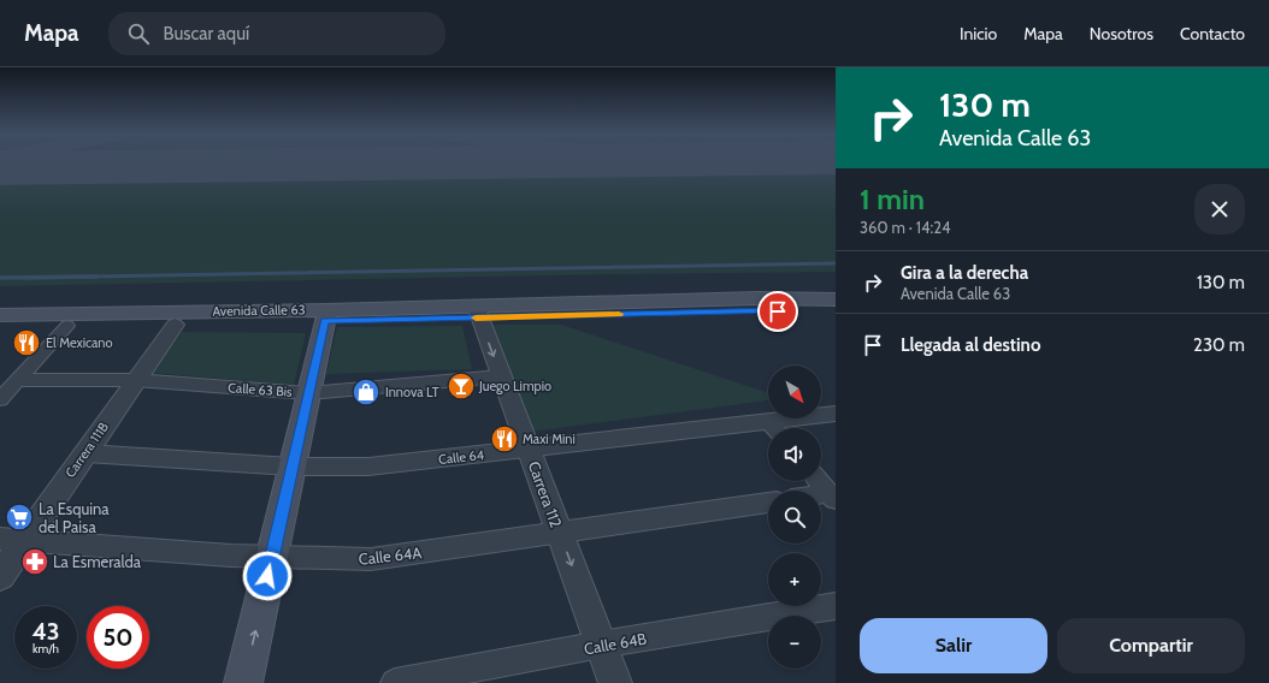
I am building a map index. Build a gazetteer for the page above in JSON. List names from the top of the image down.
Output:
{
  "streets": {
    "main road": ["Avenida Calle 63"],
    "street": [
      "Calle 63 Bis",
      "Carrera 111B",
      "Calle 64",
      "Carrera 112",
      "Calle 64A",
      "Calle 64B"
    ]
  },
  "crossings": [
    ["Avenida Calle 63", "Carrera 111B"],
    ["Avenida Calle 63", "Carrera 112"],
    ["Calle 63 Bis", "Carrera 111B"],
    ["Calle 63 Bis", "Carrera 112"],
    ["Carrera 111B", "Calle 64"],
    ["Carrera 111B", "Calle 64A"],
    ["Calle 64", "Carrera 112"],
    ["Carrera 112", "Calle 64A"],
    ["Carrera 112", "Calle 64B"]
  ],
  "one_way": ["Carrera 112"],
  "places": {
    "restaurant": ["El Mexicano", "Maxi Mini"],
    "bar": ["Juego Limpio"],
    "shop": ["Innova LT"],
    "supermarket": ["La Esquina del Paisa"],
    "pharmacy": ["La Esmeralda"]
  },
  "north": "bottom right",
  "page": {
    "header": "Mapa",
    "search": "Buscar aquí",
    "nav": [
      "Inicio",
      "Mapa",
      "Nosotros",
      "Contacto"
    ],
    "turn": ["130 m", "Avenida Calle 63"],
    "heading": ["1 min", "360 m · 14:24"],
    "list": [
      {
        "name": "Gira a la derecha",
        "note": "Avenida Calle 63",
        "value": "130 m"
      },
      {
        "name": "Llegada al destino",
        "value": "230 m"
      }
    ],
    "map_buttons": ["+", "−"],
    "speed": "43 km/h",
    "limit": "50",
    "buttons": ["Salir", "Compartir"]
  }
}
